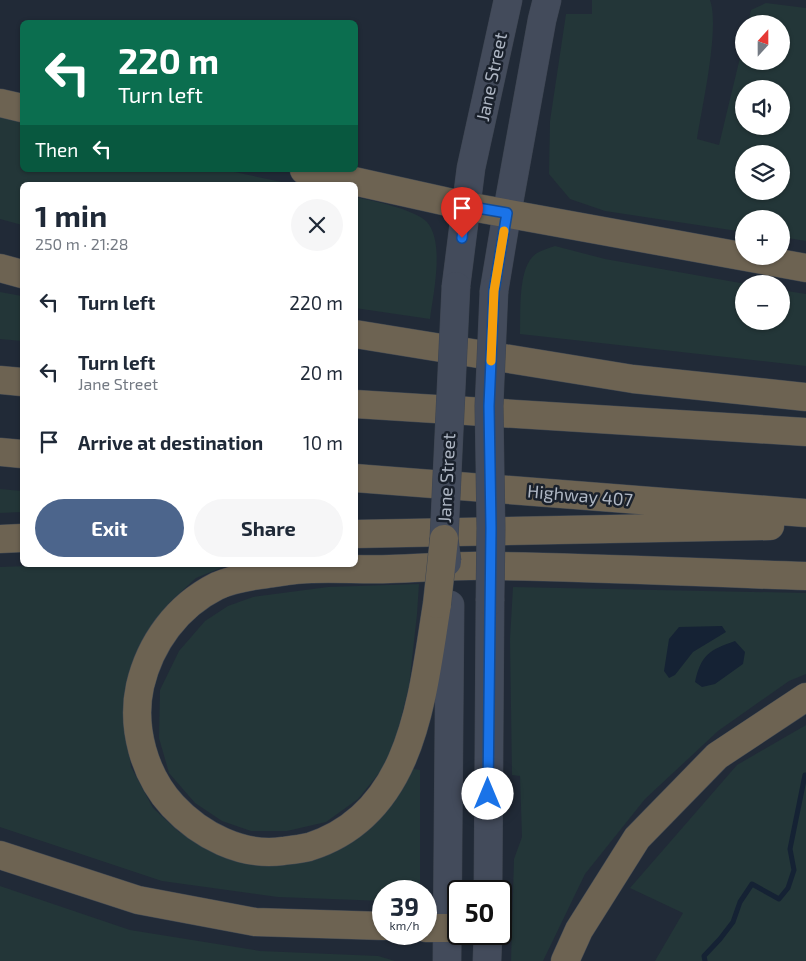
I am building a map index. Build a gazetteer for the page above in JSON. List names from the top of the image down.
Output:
{
  "streets": {
    "highway": ["Highway 407"],
    "main road": ["Jane Street"]
  },
  "north": "top",
  "page": {
    "map_buttons": ["+", "−"],
    "turn": ["220 m", "Turn left"],
    "then": "Then",
    "heading": ["1 min", "250 m · 21:28"],
    "list": [
      {
        "name": "Turn left",
        "value": "220 m"
      },
      {
        "name": "Turn left",
        "note": "Jane Street",
        "value": "20 m"
      },
      {
        "name": "Arrive at destination",
        "value": "10 m"
      }
    ],
    "buttons": ["Exit", "Share"],
    "speed": "39 km/h",
    "limit": "50"
  }
}
